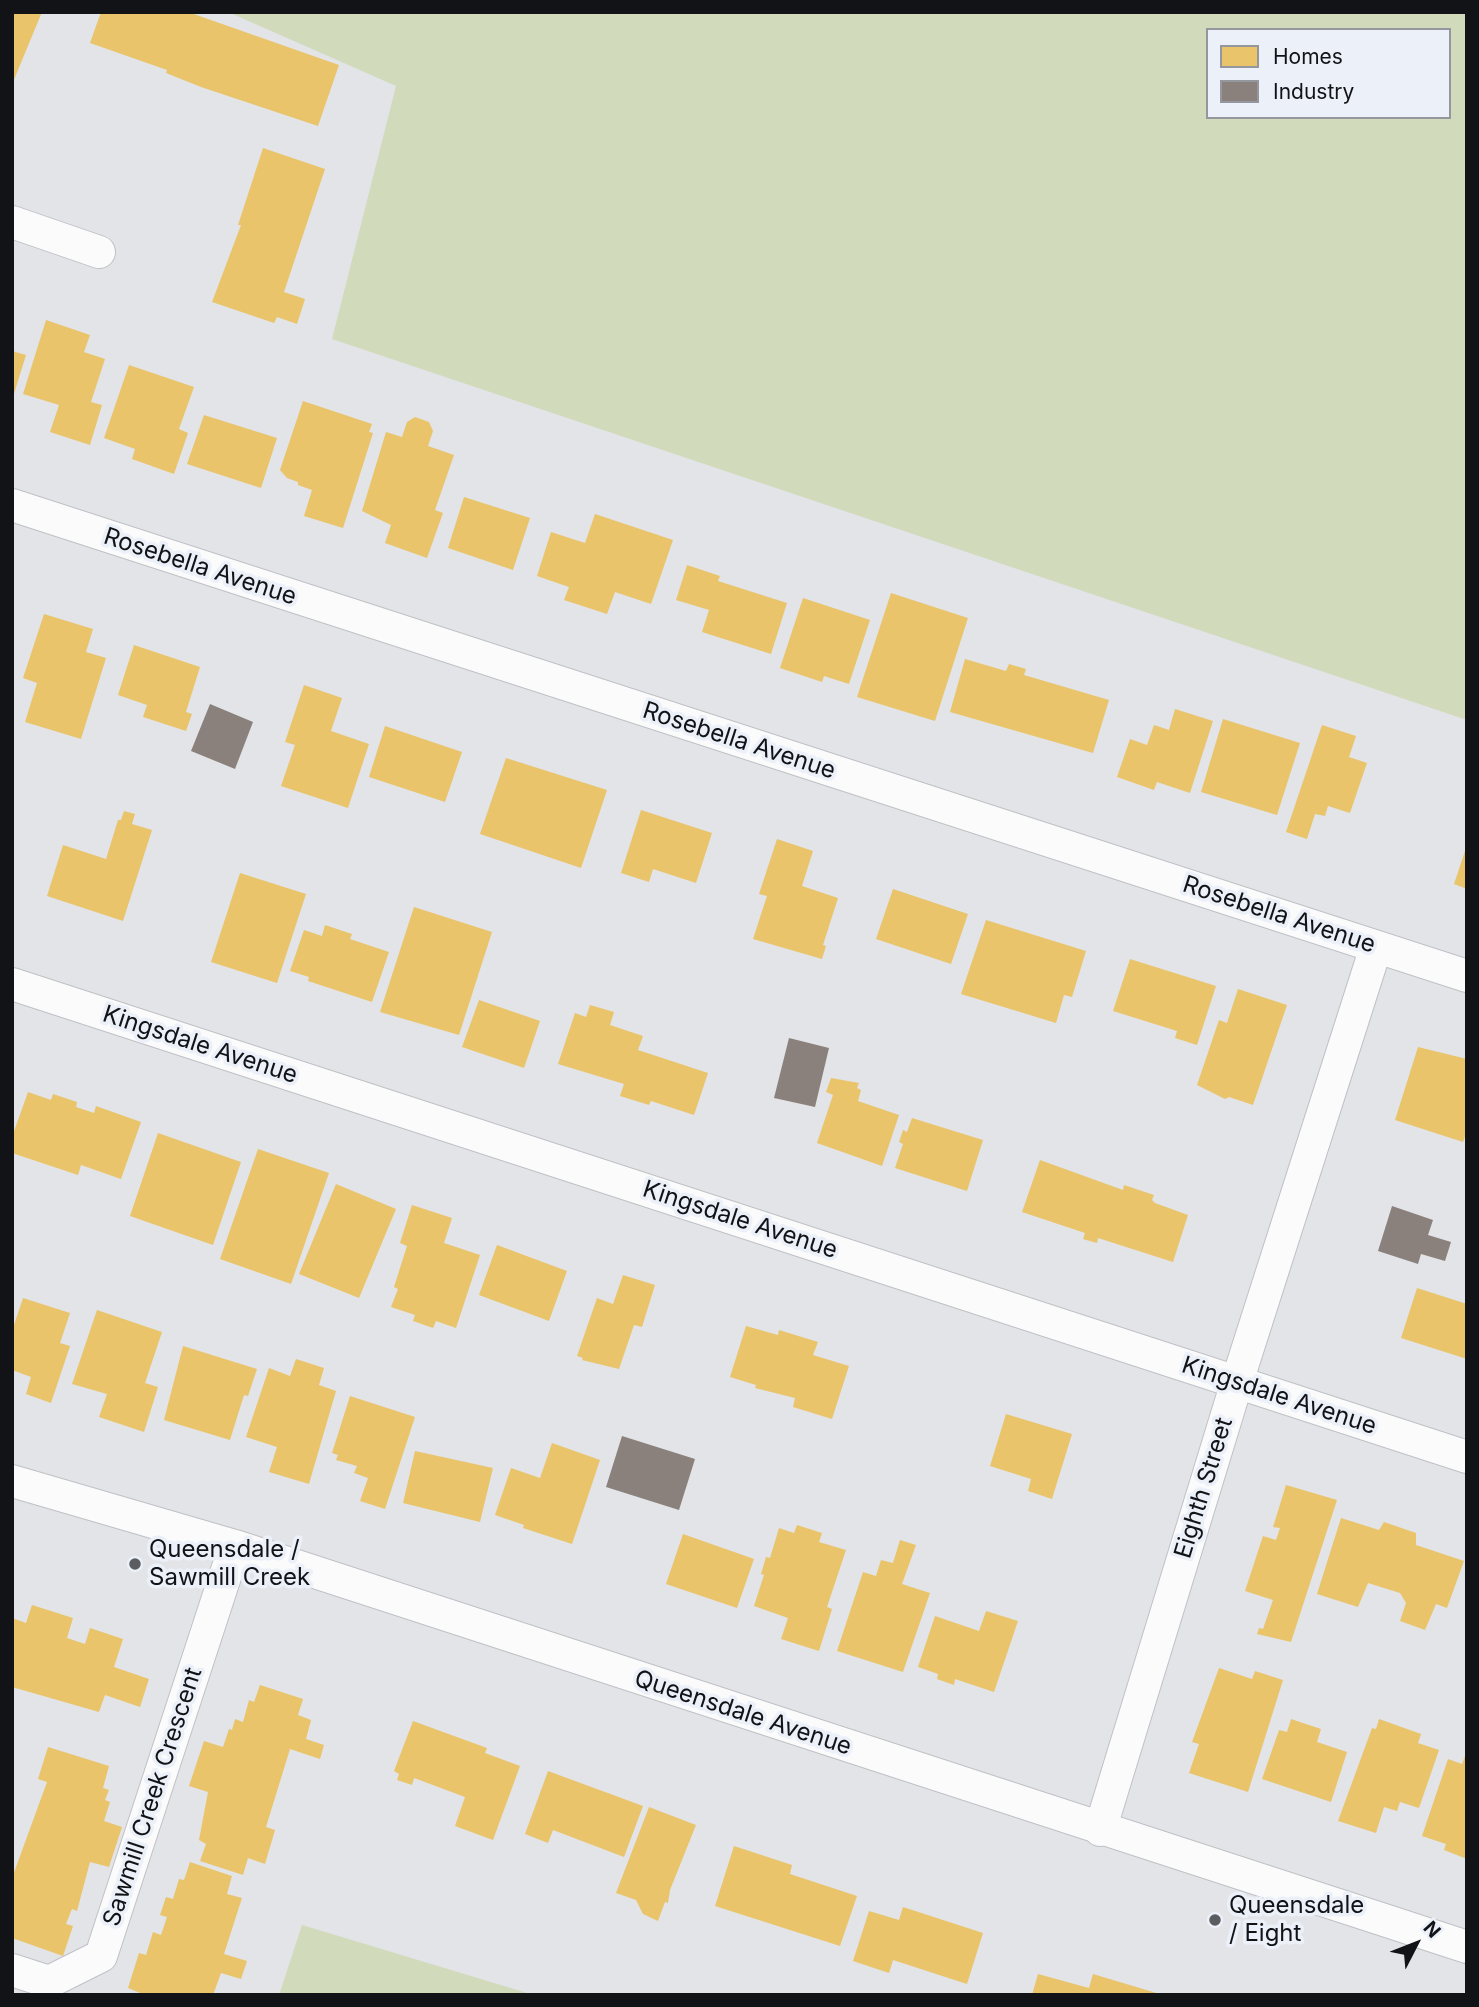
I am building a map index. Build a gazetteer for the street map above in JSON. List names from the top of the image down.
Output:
{
  "streets": {
    "street": [
      "Rosebella Avenue",
      "Kingsdale Avenue",
      "Eighth Street",
      "Queensdale Avenue",
      "Sawmill Creek Crescent"
    ]
  },
  "crossings": [
    ["Rosebella Avenue", "Eighth Street"],
    ["Kingsdale Avenue", "Eighth Street"],
    ["Eighth Street", "Queensdale Avenue"],
    ["Queensdale Avenue", "Sawmill Creek Crescent"]
  ],
  "places": ["Queensdale / Sawmill Creek", "Queensdale / Eight"],
  "legend": ["Homes", "Industry"],
  "north": "top right"
}
